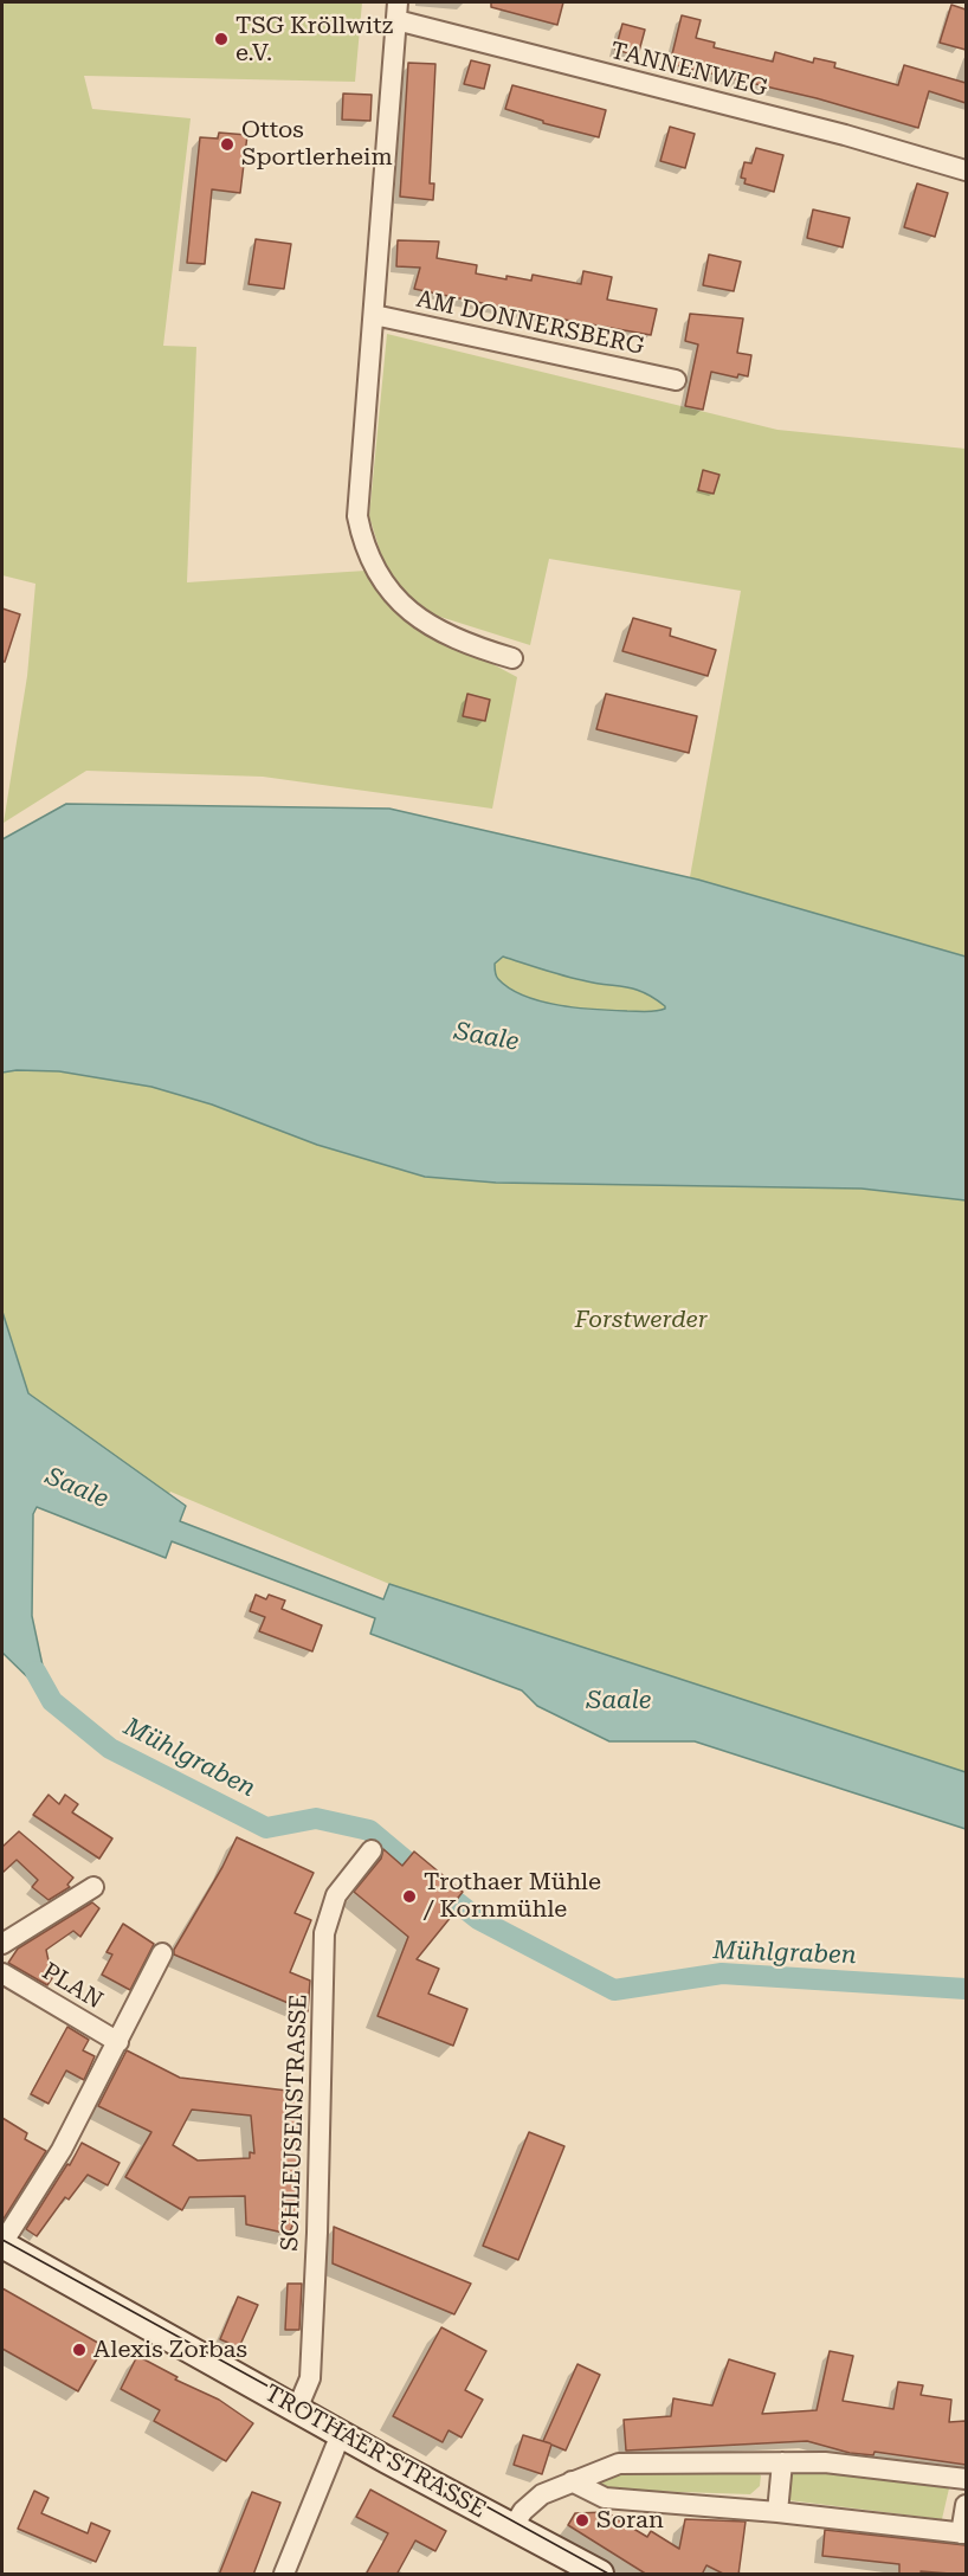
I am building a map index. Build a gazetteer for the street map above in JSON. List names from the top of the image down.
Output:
{
  "streets": {
    "main road": ["TROTHAER STRASSE"],
    "street": [
      "TANNENWEG",
      "AM DONNERSBERG",
      "PLAN",
      "SCHLEUSENSTRASSE"
    ]
  },
  "crossings": [
    ["SCHLEUSENSTRASSE", "TROTHAER STRASSE"]
  ],
  "water": ["Saale", "Mühlgraben"],
  "parks": ["Forstwerder"],
  "places": [
    "TSG Kröllwitz e.V.",
    "Ottos Sportlerheim",
    "Trothaer Mühle / Kornmühle",
    "Alexis Zorbas",
    "Soran"
  ]
}
